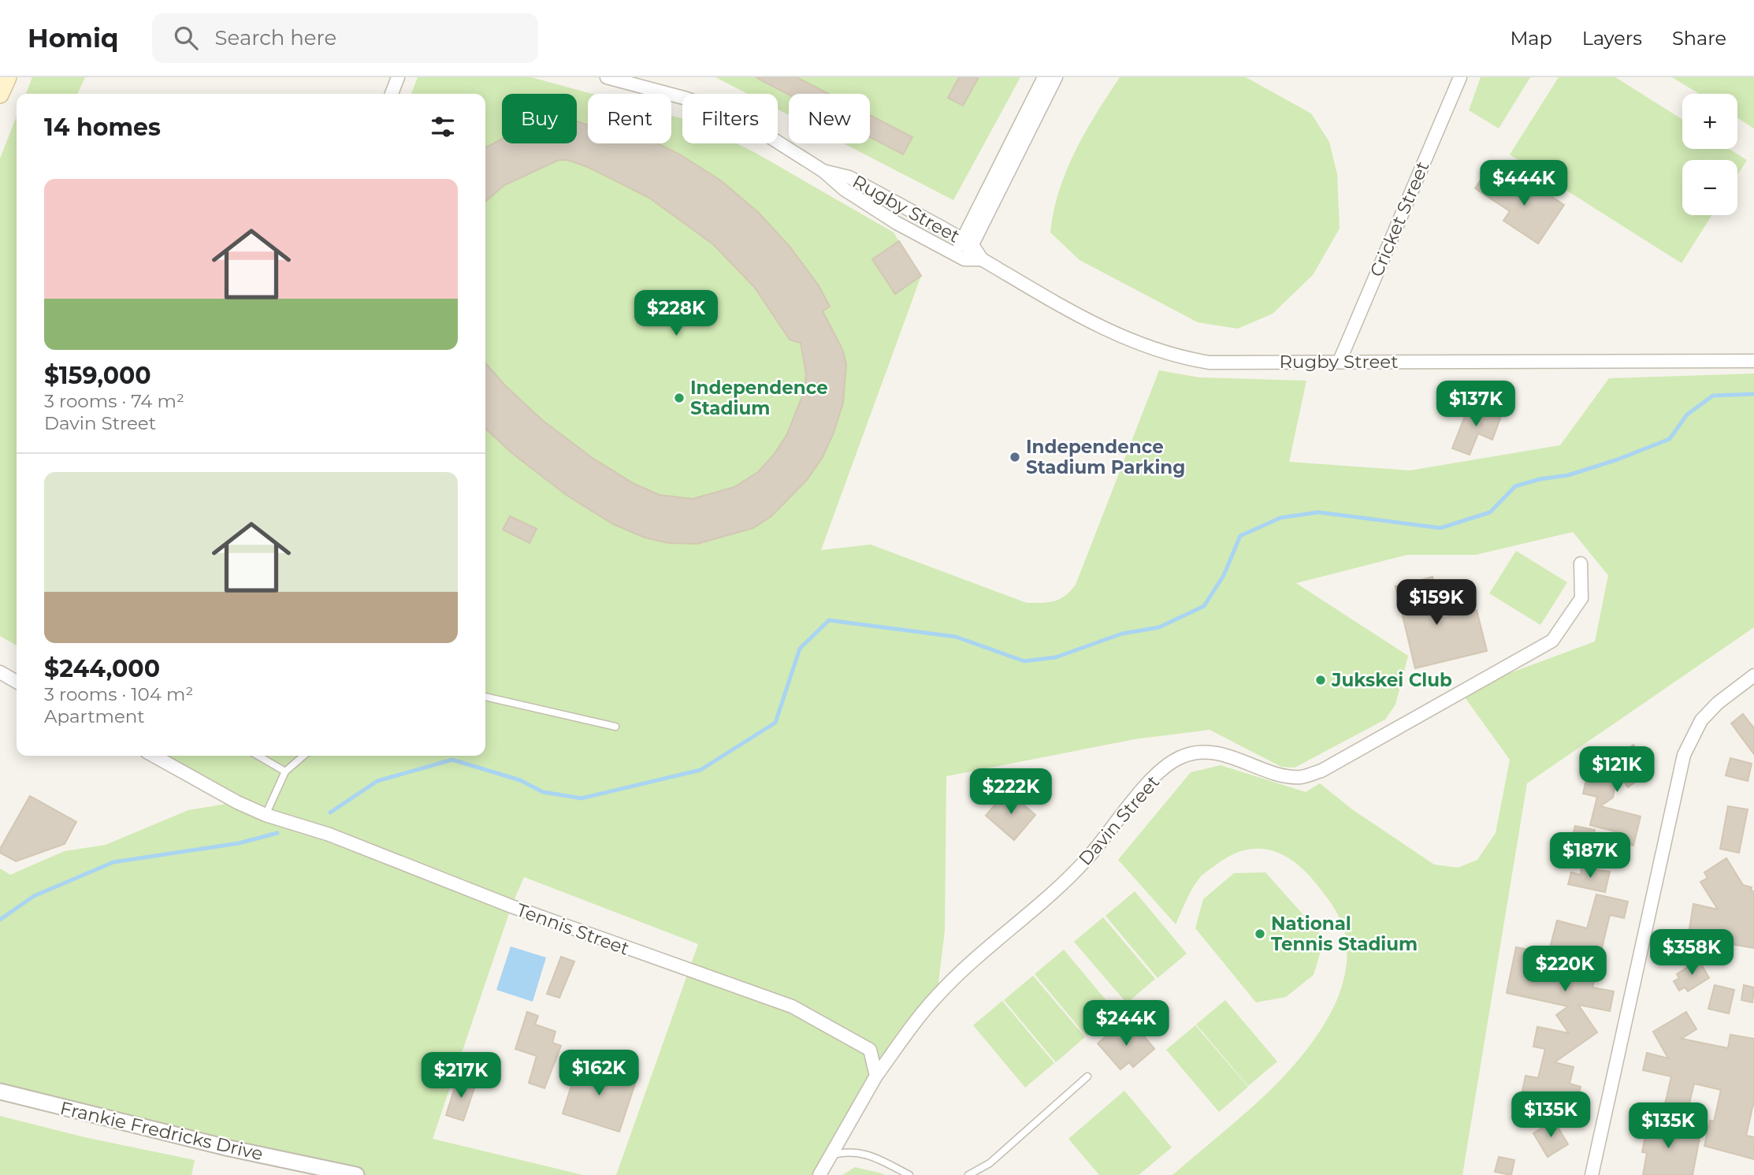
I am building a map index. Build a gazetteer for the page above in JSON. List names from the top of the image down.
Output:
{
  "streets": {
    "street": [
      "Rugby Street",
      "Cricket Street",
      "Davin Street",
      "Tennis Street",
      "Frankie Fredricks Drive"
    ]
  },
  "crossings": [
    ["Rugby Street", "Cricket Street"],
    ["Davin Street", "Tennis Street"]
  ],
  "places": [
    "Independence Stadium",
    "Independence Stadium Parking",
    "Jukskei Club",
    "National Tennis Stadium"
  ],
  "page": {
    "header": "Homiq",
    "search": "Search here",
    "nav": ["Map", "Layers", "Share"],
    "map_buttons": ["+", "−"],
    "chip": [
      "Buy",
      "Rent",
      "Filters",
      "New"
    ],
    "heading": "14 homes",
    "price": [
      "$444K",
      "$228K",
      "$137K",
      "$159K",
      "$121K",
      "$222K",
      "$187K",
      "$358K",
      "$220K",
      "$244K",
      "$162K",
      "$217K",
      "$135K",
      "$135K"
    ],
    "list": [
      {
        "name": "$159,000",
        "note": "3 rooms · 74 m² · Davin Street"
      },
      {
        "name": "$244,000",
        "note": "3 rooms · 104 m² · Apartment"
      }
    ]
  }
}
